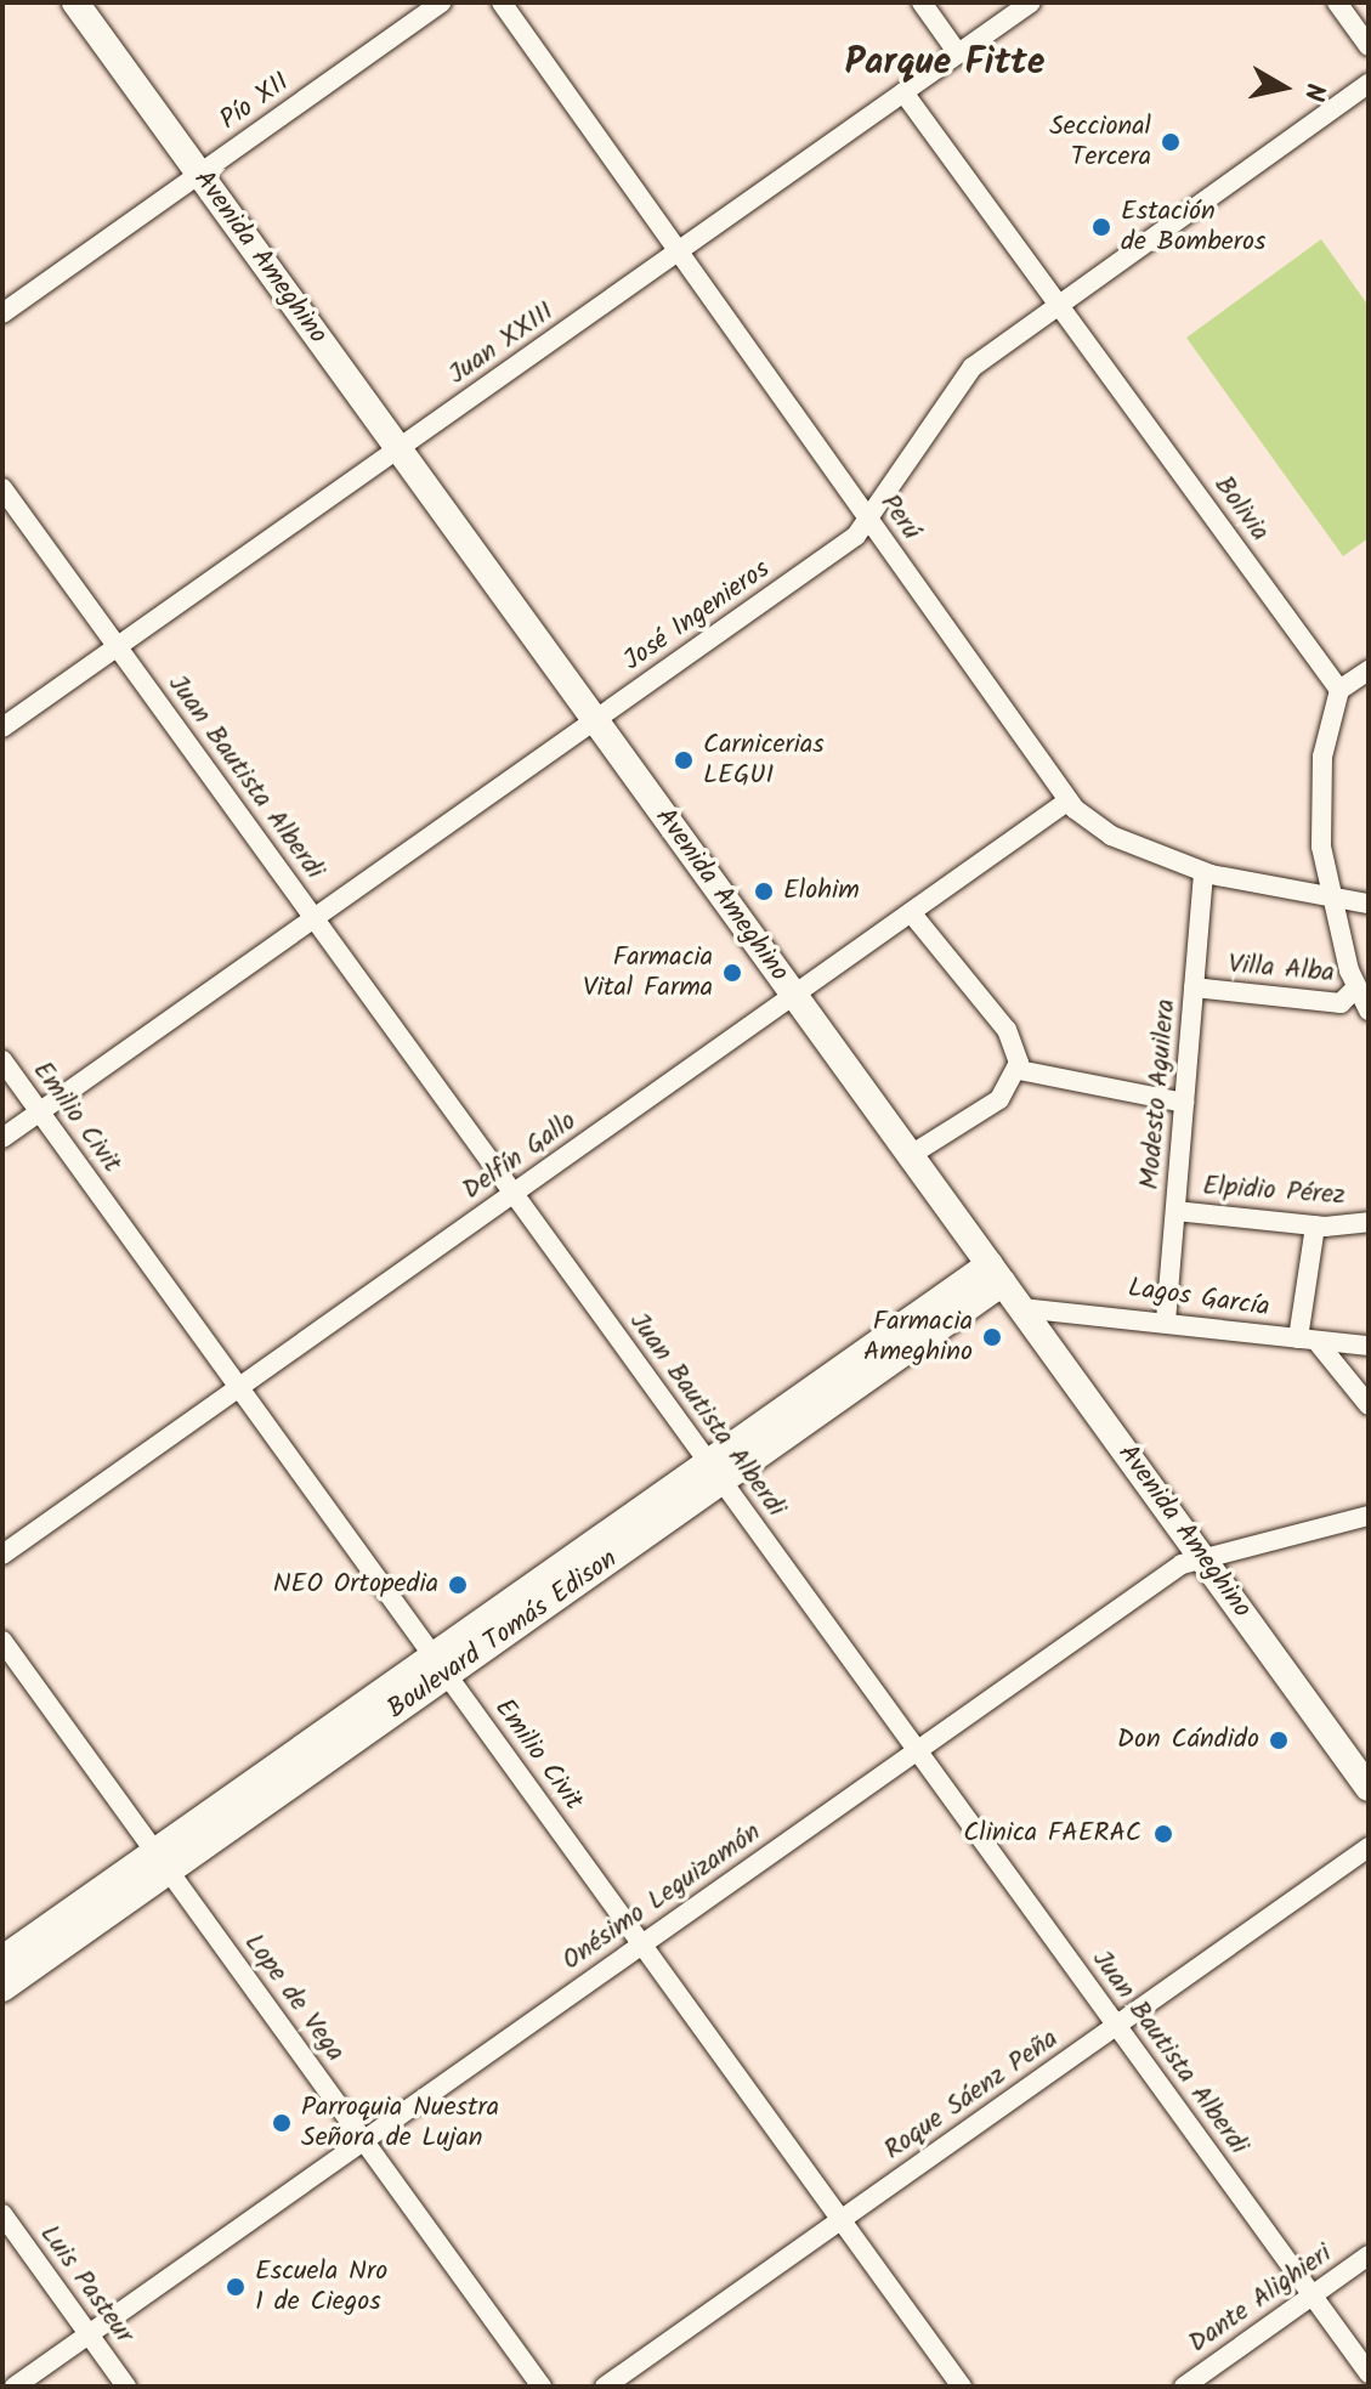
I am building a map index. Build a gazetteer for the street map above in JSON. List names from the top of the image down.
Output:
{
  "streets": {
    "main road": ["Avenida Ameghino", "Boulevard Tomás Edison"],
    "street": [
      "Pío XII",
      "Juan XXIII",
      "Bolivia",
      "Perú",
      "José Ingenieros",
      "Juan Bautista Alberdi",
      "Villa Alba",
      "Modesto Aguilera",
      "Emilio Civit",
      "Delfín Gallo",
      "Elpidio Pérez",
      "Lagos García",
      "Onésimo Leguizamón",
      "Lope de Vega",
      "Roque Sáenz Peña",
      "Luis Pasteur",
      "Dante Alighieri"
    ]
  },
  "crossings": [
    ["Pío XII", "Avenida Ameghino"],
    ["Avenida Ameghino", "Juan XXIII"],
    ["Avenida Ameghino", "José Ingenieros"],
    ["Avenida Ameghino", "Delfín Gallo"],
    ["Avenida Ameghino", "Lagos García"],
    ["Avenida Ameghino", "Boulevard Tomás Edison"],
    ["Avenida Ameghino", "Onésimo Leguizamón"],
    ["Juan XXIII", "Bolivia"],
    ["Juan XXIII", "Perú"],
    ["Juan XXIII", "Juan Bautista Alberdi"],
    ["Bolivia", "José Ingenieros"],
    ["Perú", "José Ingenieros"],
    ["Perú", "Modesto Aguilera"],
    ["Perú", "Delfín Gallo"],
    ["José Ingenieros", "Juan Bautista Alberdi"],
    ["José Ingenieros", "Emilio Civit"],
    ["Juan Bautista Alberdi", "Delfín Gallo"],
    ["Juan Bautista Alberdi", "Boulevard Tomás Edison"],
    ["Juan Bautista Alberdi", "Onésimo Leguizamón"],
    ["Juan Bautista Alberdi", "Roque Sáenz Peña"],
    ["Juan Bautista Alberdi", "Dante Alighieri"],
    ["Villa Alba", "Modesto Aguilera"],
    ["Modesto Aguilera", "Elpidio Pérez"],
    ["Modesto Aguilera", "Lagos García"],
    ["Emilio Civit", "Delfín Gallo"],
    ["Emilio Civit", "Boulevard Tomás Edison"],
    ["Emilio Civit", "Onésimo Leguizamón"],
    ["Emilio Civit", "Roque Sáenz Peña"],
    ["Boulevard Tomás Edison", "Lope de Vega"],
    ["Onésimo Leguizamón", "Lope de Vega"],
    ["Onésimo Leguizamón", "Luis Pasteur"]
  ],
  "districts": ["Parque Fitte"],
  "places": [
    "Seccional Tercera",
    "Estación de Bomberos",
    "Carnicerias LEGUI",
    "Elohim",
    "Farmacia Vital Farma",
    "Farmacia Ameghino",
    "NEO Ortopedia",
    "Don Cándido",
    "Clinica FAERAC",
    "Parroquia Nuestra Señora de Lujan",
    "Escuela Nro 1 de Ciegos"
  ],
  "north": "right"
}
